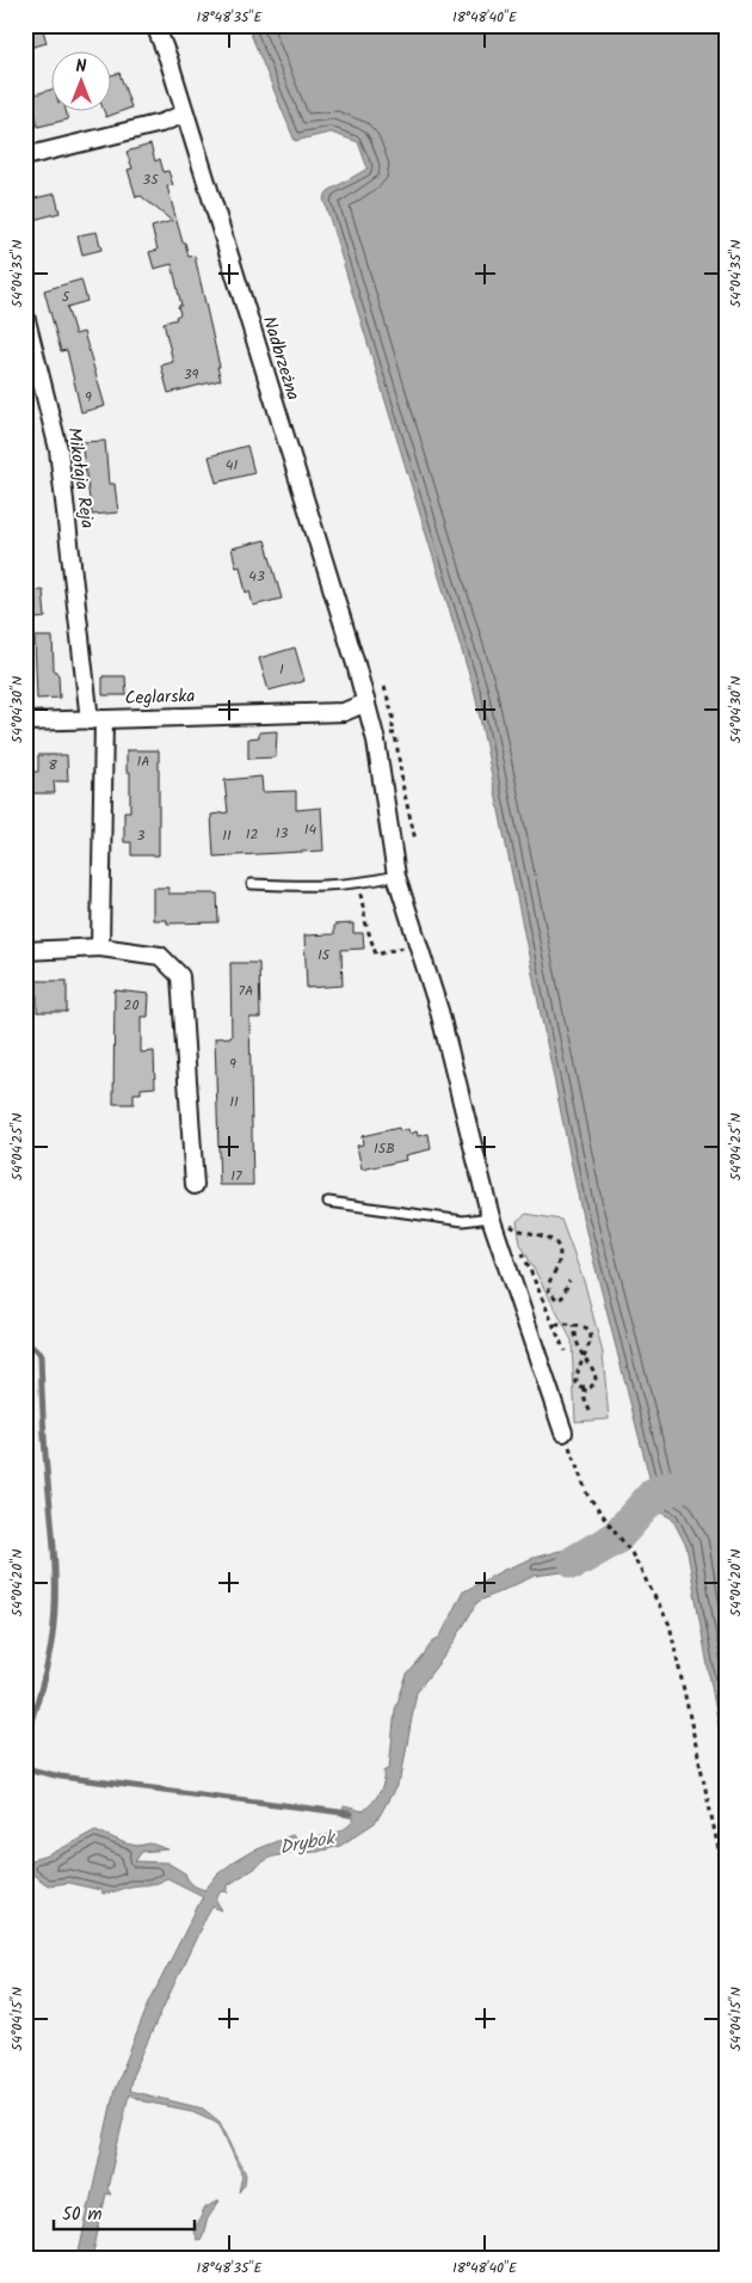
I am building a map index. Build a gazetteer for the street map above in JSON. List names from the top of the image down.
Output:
{
  "streets": {
    "street": ["Nadbrzeżna", "Mikołaja Reja", "Ceglarska"]
  },
  "crossings": [
    ["Nadbrzeżna", "Ceglarska"],
    ["Mikołaja Reja", "Ceglarska"]
  ],
  "water": ["Drybok"],
  "house_numbers": [
    "35",
    "5",
    "39",
    "9",
    "41",
    "43",
    "1",
    "1A",
    "8",
    "14",
    "13",
    "12",
    "3",
    "11",
    "15",
    "7A",
    "20",
    "9",
    "11",
    "15B",
    "17"
  ],
  "scale_bar": "50 m",
  "north": "top",
  "coordinates": [
    "18°48'35\"E",
    "18°48'40\"E",
    "54°04'35\"N",
    "54°04'30\"N",
    "54°04'25\"N",
    "54°04'20\"N",
    "54°04'15\"N"
  ]
}
